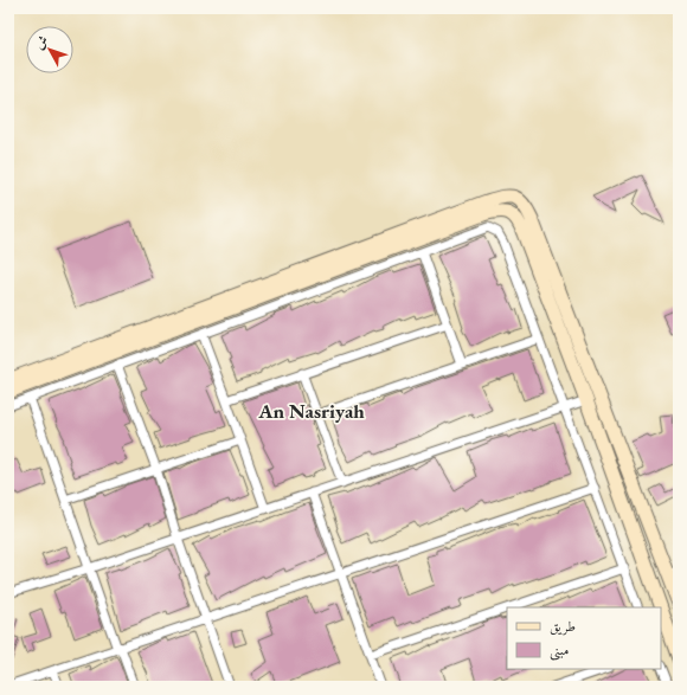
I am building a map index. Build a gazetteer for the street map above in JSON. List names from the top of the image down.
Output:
{
  "districts": ["An Nasriyah"],
  "legend": ["طريق", "مبنى"],
  "north": "top left"
}
